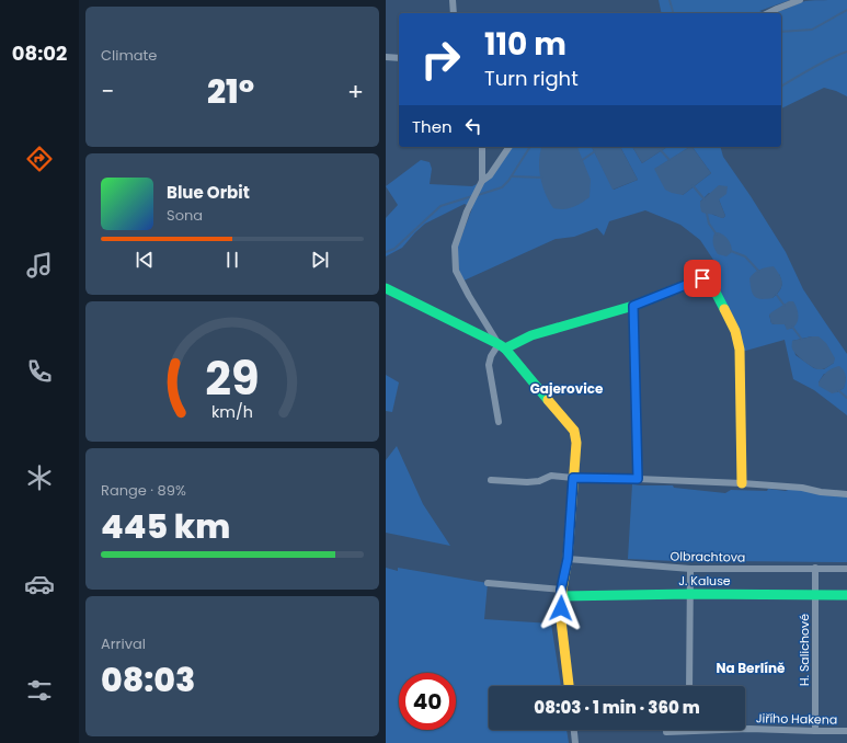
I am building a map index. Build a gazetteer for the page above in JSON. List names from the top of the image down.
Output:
{
  "streets": {
    "street": [
      "Olbrachtova",
      "J. Kaluse",
      "H. Salichové",
      "Jiřího Hakena"
    ]
  },
  "crossings": [
    ["Olbrachtova", "H. Salichové"],
    ["J. Kaluse", "H. Salichové"],
    ["H. Salichové", "Jiřího Hakena"]
  ],
  "districts": ["Gajerovice", "Na Berlíně"],
  "page": {
    "tabs": "08:02",
    "tile": [
      "Climate",
      ["Range · 89%", "445 km"],
      ["Arrival", "08:03"]
    ],
    "turn": ["110 m", "Turn right"],
    "heat": ["−", "21°", "+"],
    "then": "Then",
    "song": ["Blue Orbit", "Sona"],
    "limit": "40",
    "trip": "08:03 · 1 min · 360 m",
    "gauge": ["29", "km/h"]
  }
}
